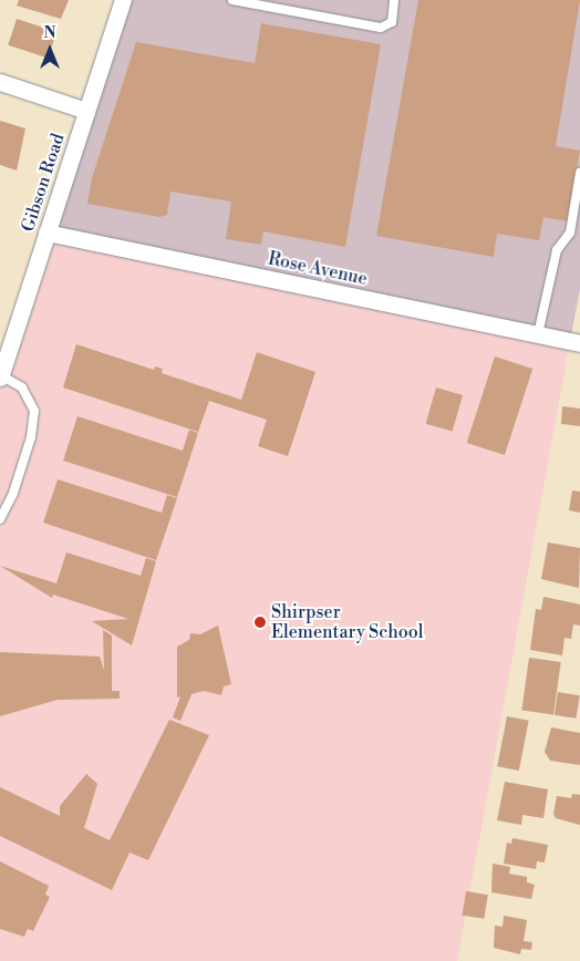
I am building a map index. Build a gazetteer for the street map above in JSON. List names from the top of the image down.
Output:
{
  "streets": {
    "street": ["Gibson Road", "Rose Avenue"]
  },
  "crossings": [
    ["Gibson Road", "Rose Avenue"]
  ],
  "places": ["Shirpser Elementary School"],
  "north": "top"
}
